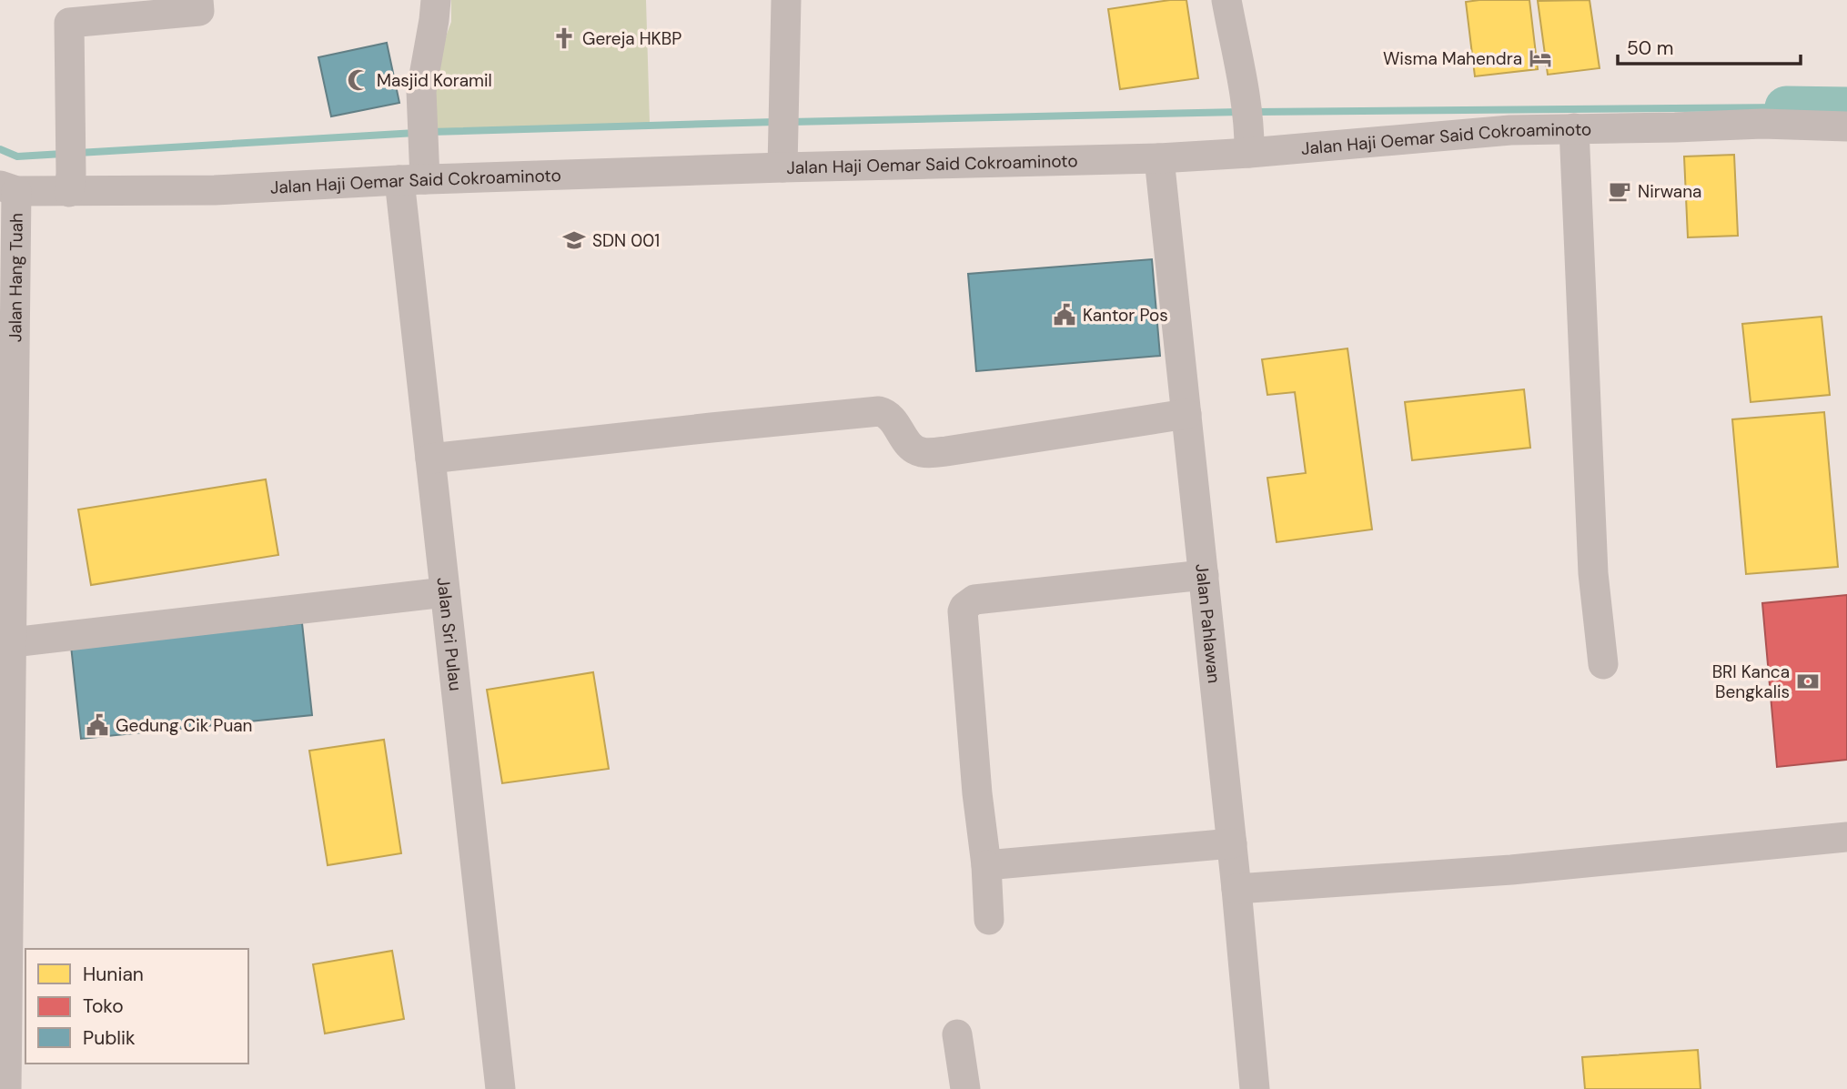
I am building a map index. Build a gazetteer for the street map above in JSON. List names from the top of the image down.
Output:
{
  "streets": {
    "street": [
      "Jalan Haji Oemar Said Cokroaminoto",
      "Jalan Hang Tuah",
      "Jalan Pahlawan",
      "Jalan Sri Pulau"
    ]
  },
  "crossings": [
    ["Jalan Haji Oemar Said Cokroaminoto", "Jalan Hang Tuah"],
    ["Jalan Haji Oemar Said Cokroaminoto", "Jalan Pahlawan"],
    ["Jalan Haji Oemar Said Cokroaminoto", "Jalan Sri Pulau"]
  ],
  "places": {
    "church": ["Gereja HKBP"],
    "hotel": ["Wisma Mahendra"],
    "mosque": ["Masjid Koramil"],
    "cafe": ["Nirwana"],
    "school or university": ["SDN 001"],
    "public building": ["Kantor Pos", "Gedung Cik Puan"],
    "bank": ["BRI Kanca Bengkalis"]
  },
  "legend": ["Hunian", "Toko", "Publik"],
  "scale_bar": "50 m"
}
